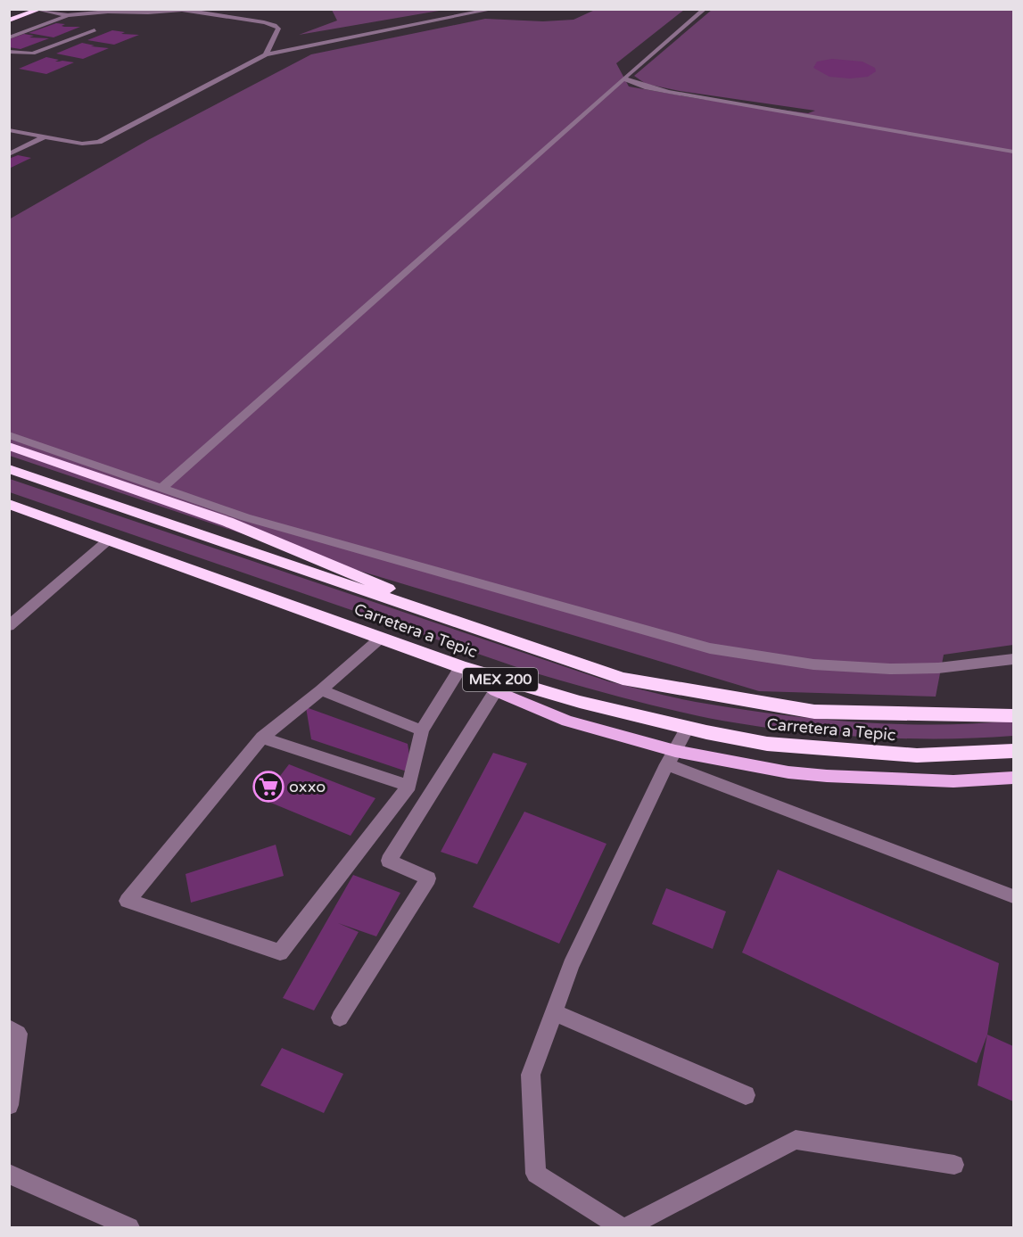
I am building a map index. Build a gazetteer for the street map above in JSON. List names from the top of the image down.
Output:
{
  "streets": {
    "highway": ["Carretera a Tepic", "MEX 200"]
  },
  "places": {
    "supermarket": ["oxxo"]
  }
}
